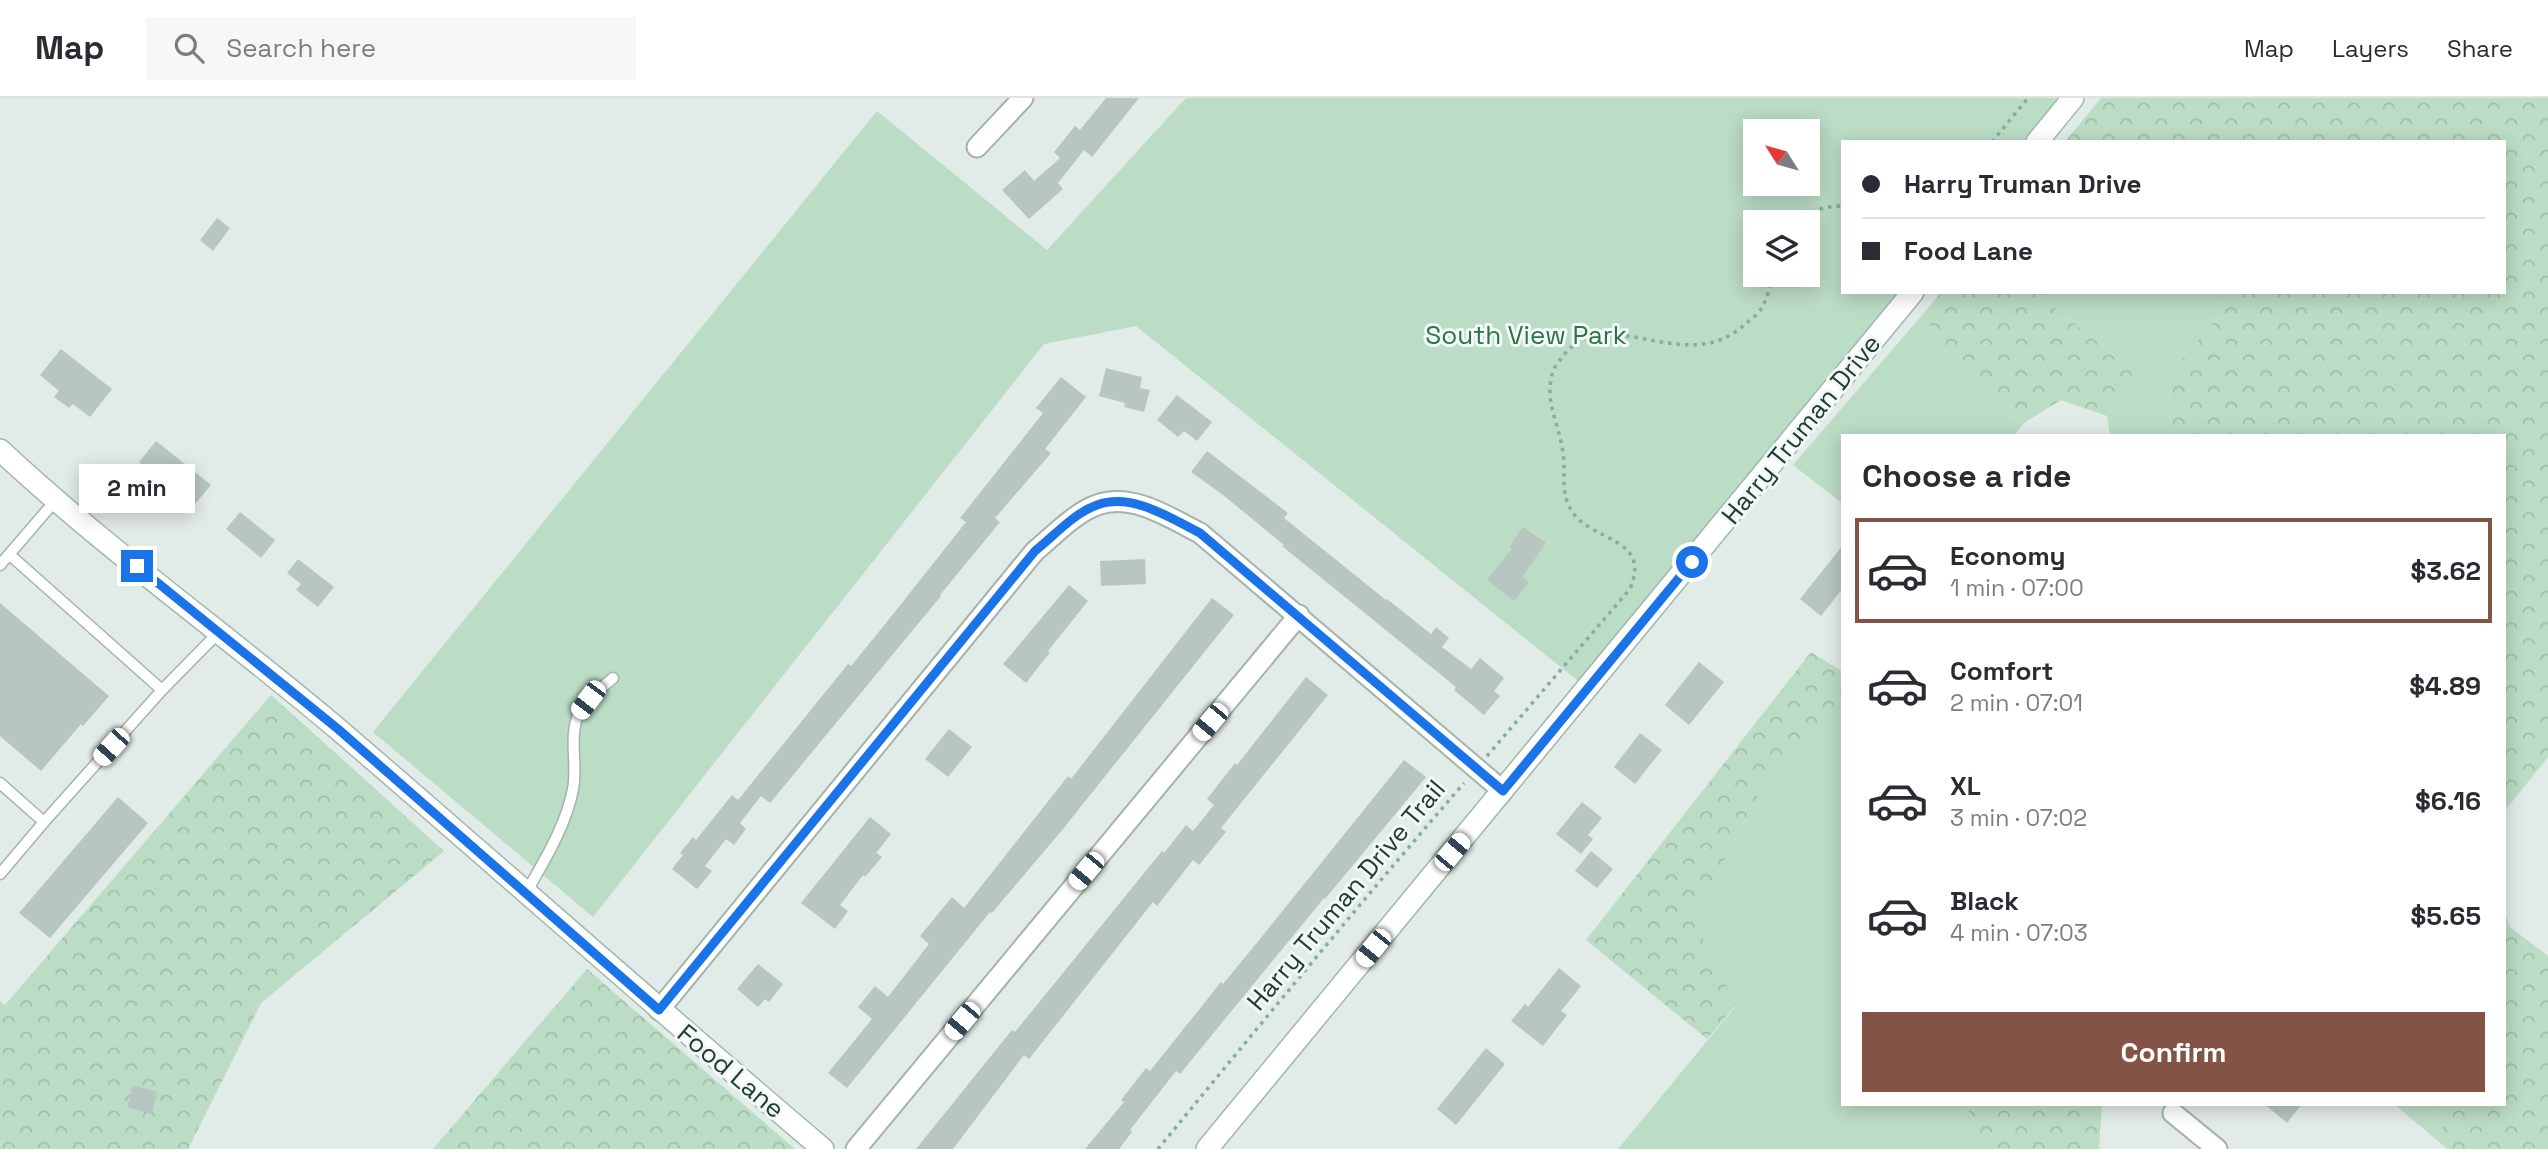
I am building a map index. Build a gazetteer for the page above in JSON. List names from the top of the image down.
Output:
{
  "streets": {
    "main road": ["Harry Truman Drive", "Food Lane"],
    "path": ["Harry Truman Drive Trail"]
  },
  "parks": ["South View Park"],
  "north": "top left",
  "page": {
    "header": "Map",
    "search": "Search here",
    "nav": ["Map", "Layers", "Share"],
    "banner": ["Harry Truman Drive", "Food Lane"],
    "heading": "Choose a ride",
    "bubble": "2 min",
    "list": [
      {
        "name": "Economy",
        "note": "1 min · 07:00",
        "value": "$3.62"
      },
      {
        "name": "Comfort",
        "note": "2 min · 07:01",
        "value": "$4.89"
      },
      {
        "name": "XL",
        "note": "3 min · 07:02",
        "value": "$6.16"
      },
      {
        "name": "Black",
        "note": "4 min · 07:03",
        "value": "$5.65"
      }
    ],
    "buttons": "Confirm"
  }
}
